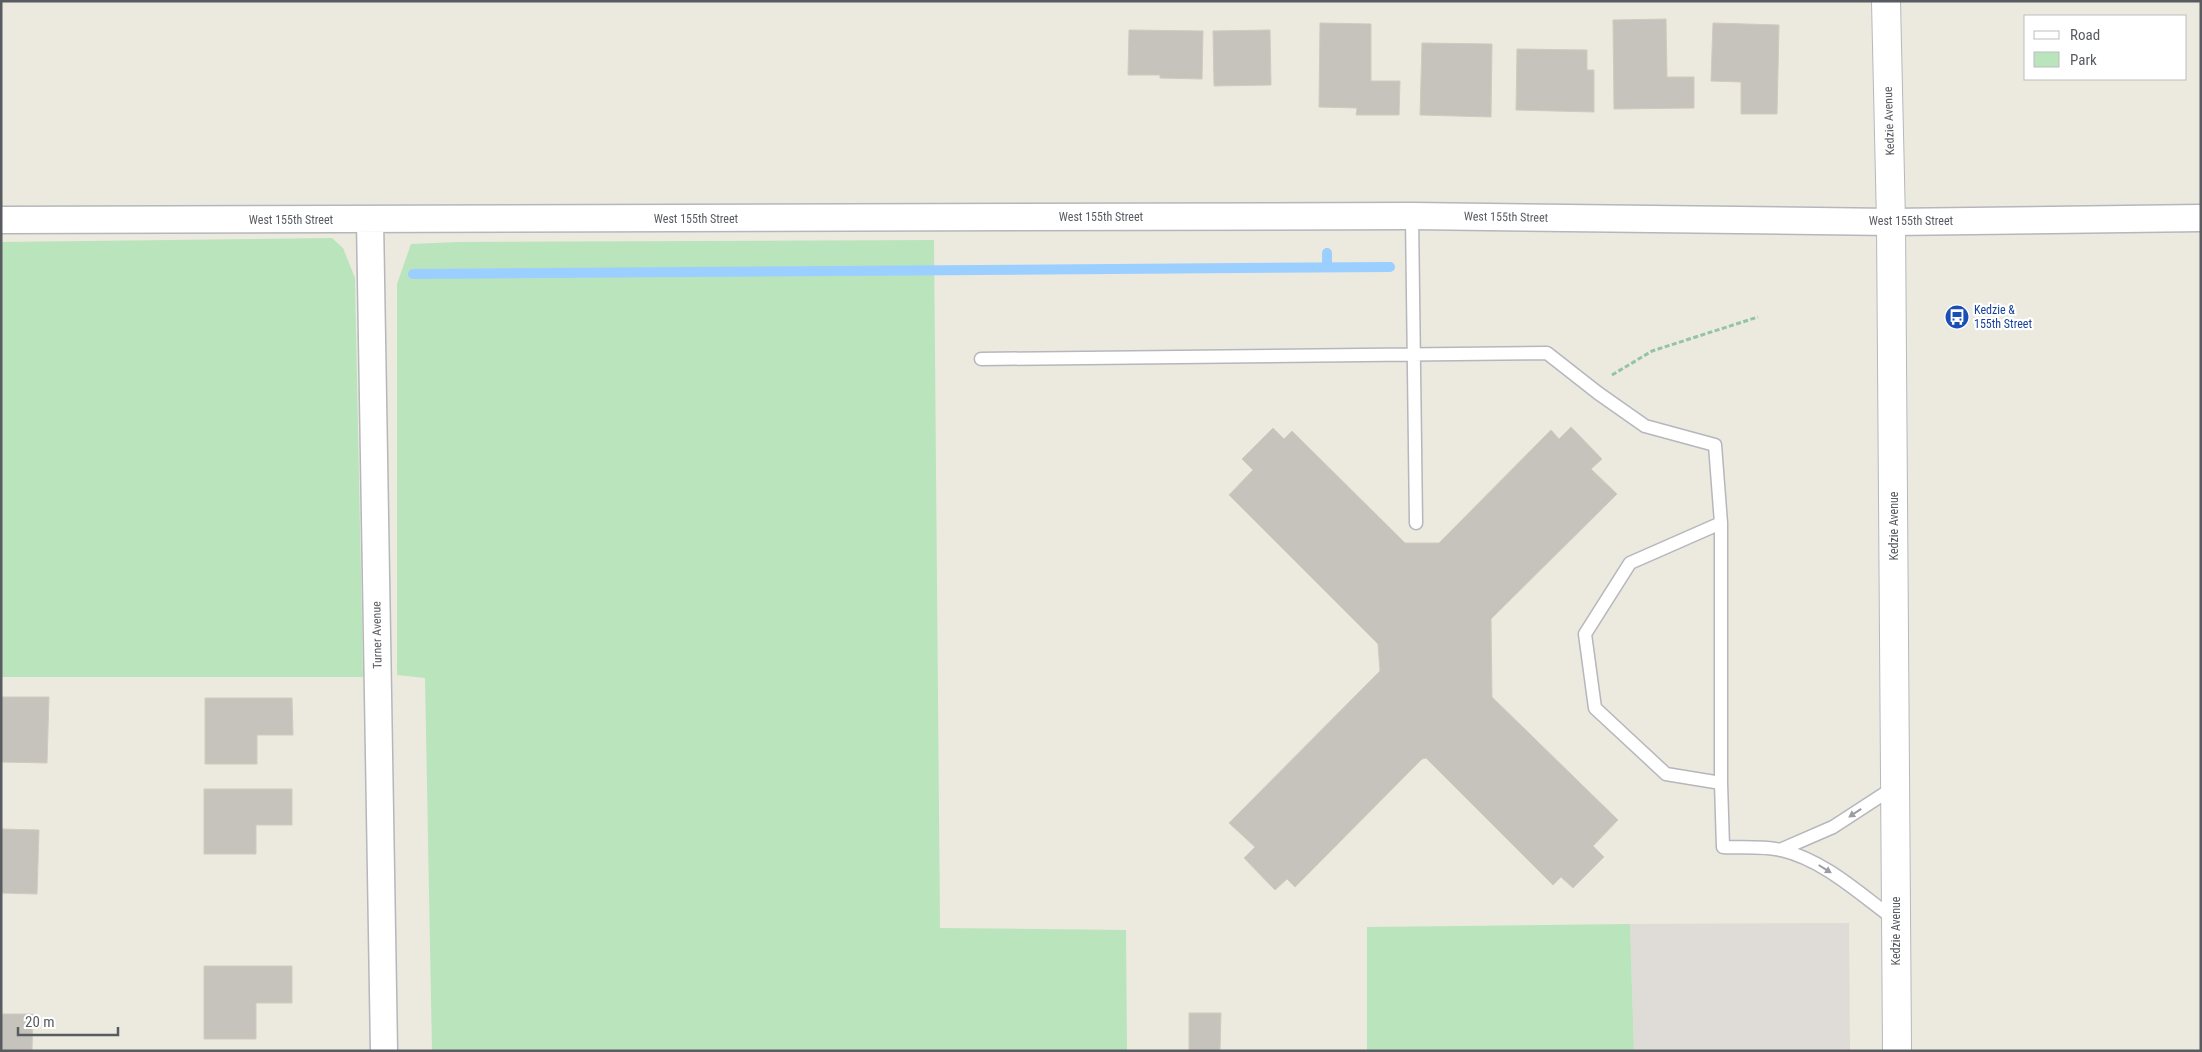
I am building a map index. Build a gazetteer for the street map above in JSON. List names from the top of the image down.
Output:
{
  "streets": {
    "main road": ["Kedzie Avenue"],
    "street": ["West 155th Street", "Turner Avenue"]
  },
  "crossings": [
    ["Kedzie Avenue", "West 155th Street"],
    ["West 155th Street", "Turner Avenue"]
  ],
  "places": {
    "bus stop": ["Kedzie & 155th Street"]
  },
  "legend": ["Road", "Park"],
  "scale_bar": "20 m"
}
